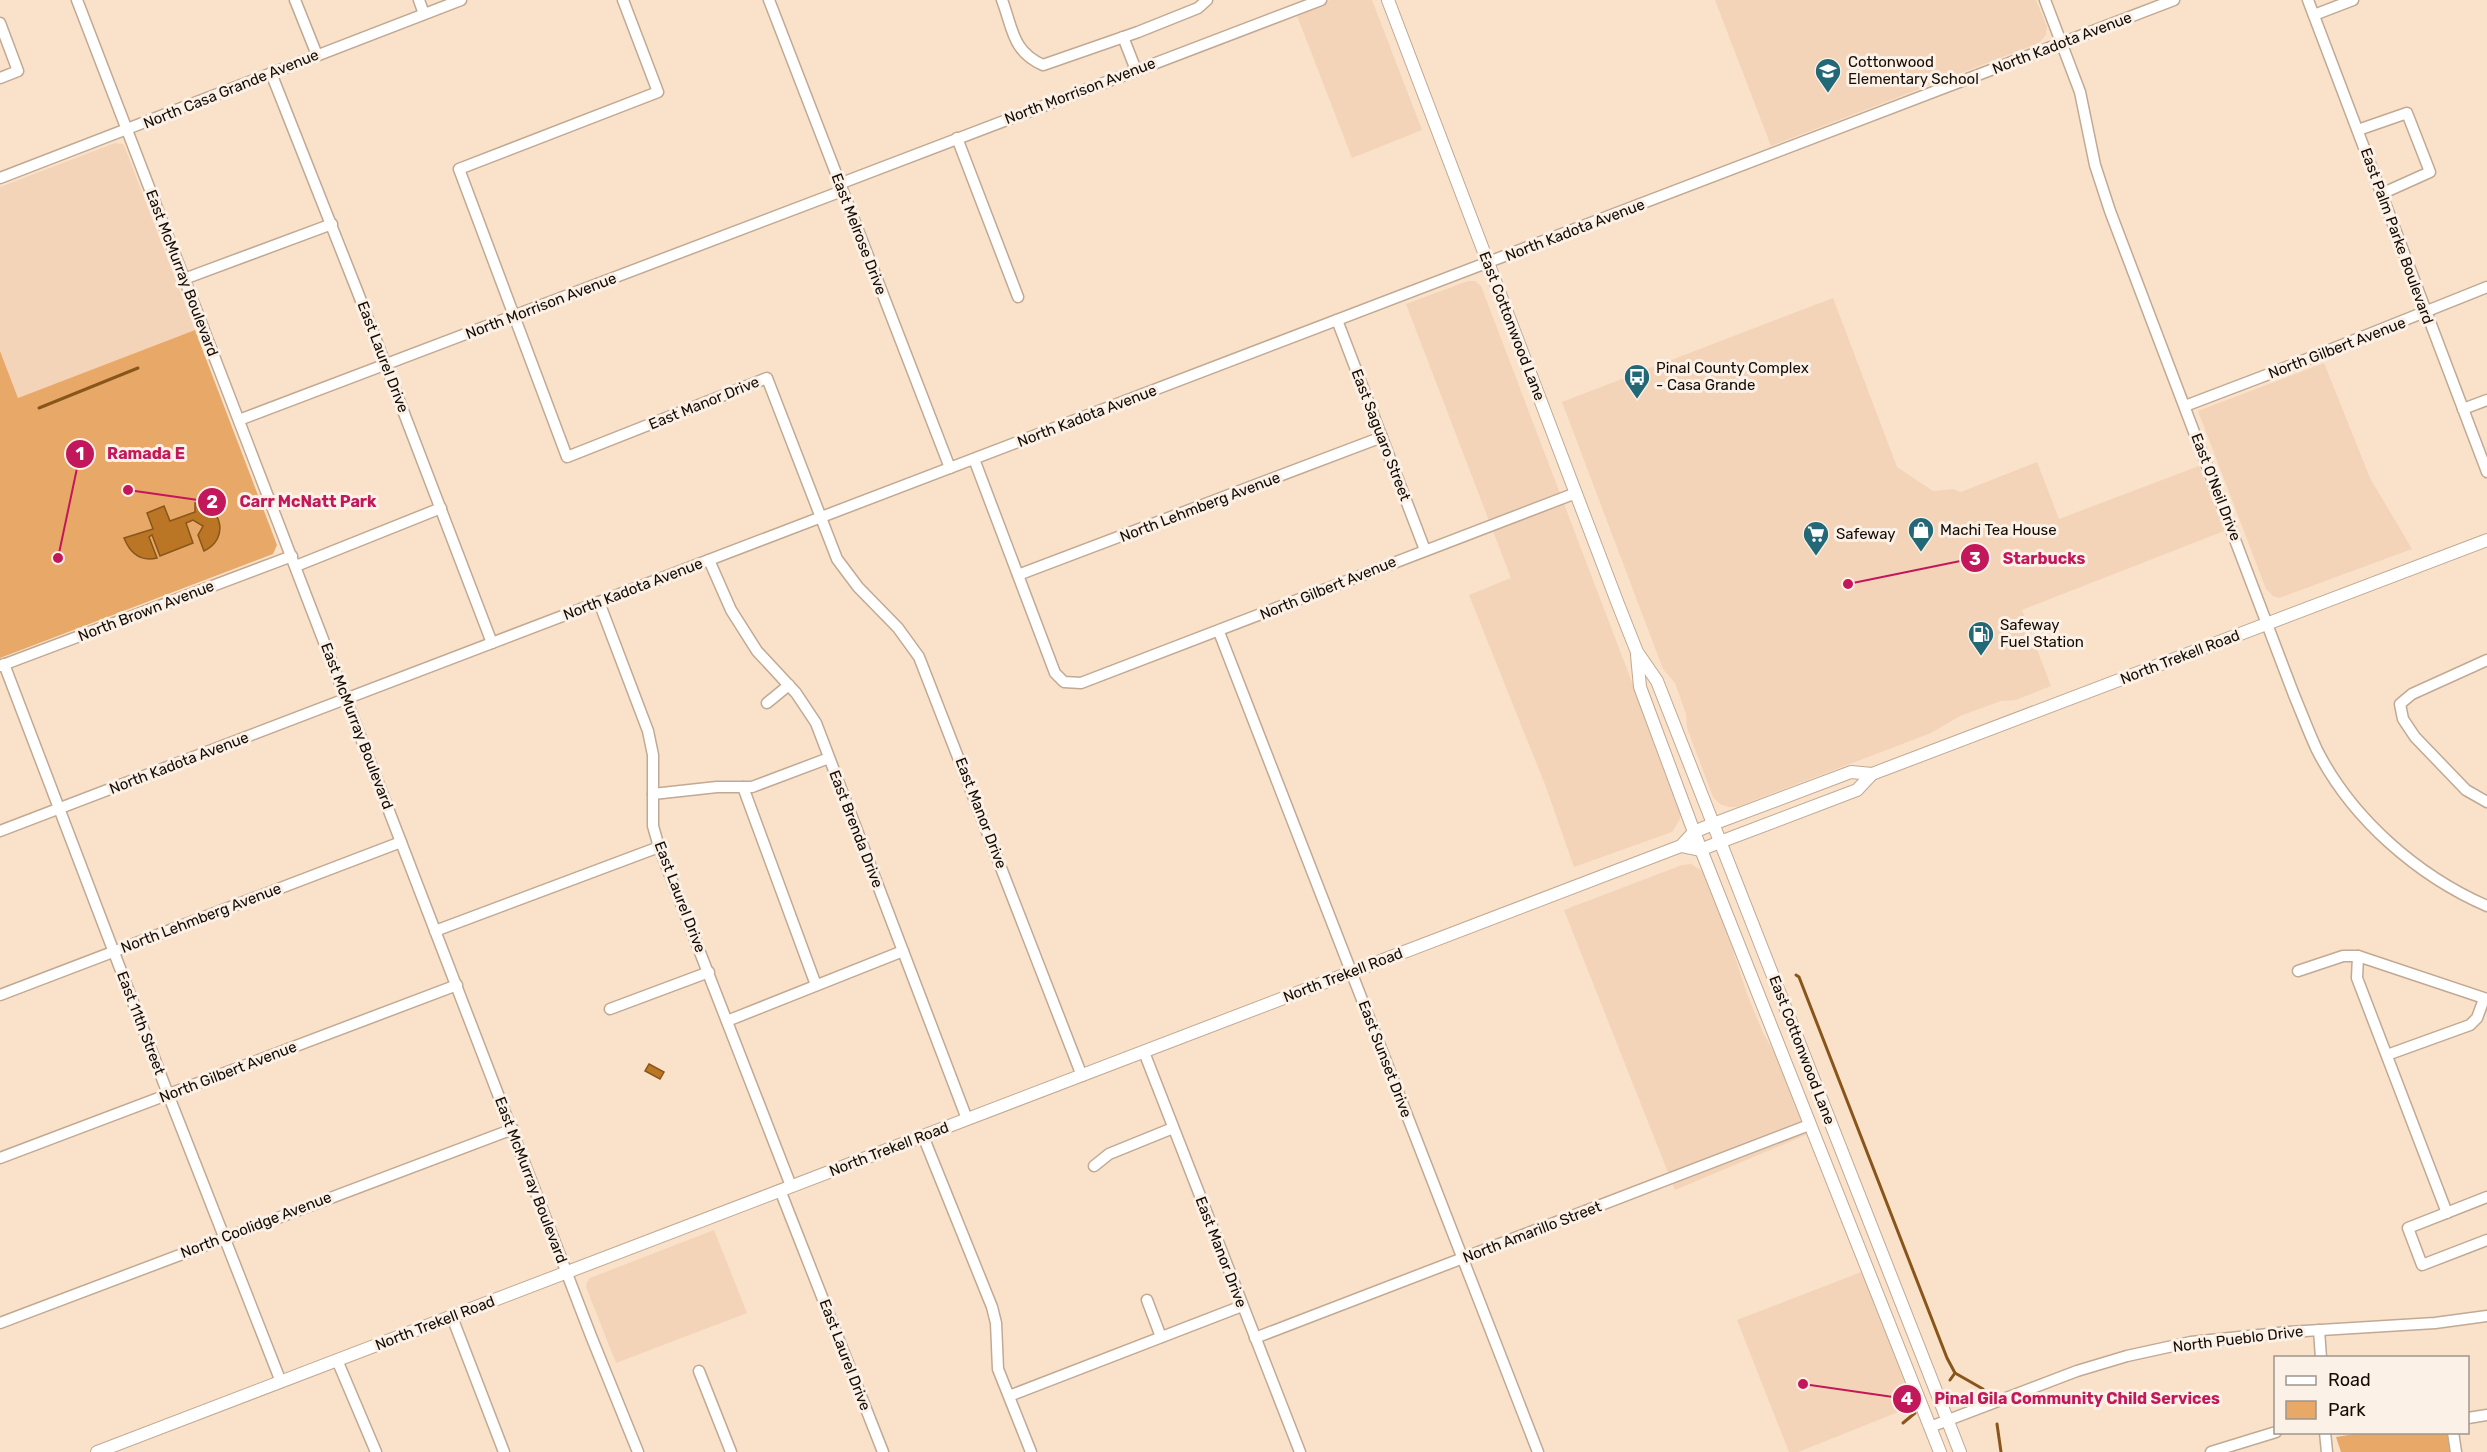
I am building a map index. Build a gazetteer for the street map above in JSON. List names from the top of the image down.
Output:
{
  "streets": {
    "main road": ["East Cottonwood Lane", "North Trekell Road"],
    "street": [
      "North Kadota Avenue",
      "North Casa Grande Avenue",
      "North Morrison Avenue",
      "East Melrose Drive",
      "East Palm Parke Boulevard",
      "East McMurray Boulevard",
      "North Gilbert Avenue",
      "East Laurel Drive",
      "East Manor Drive",
      "East Saguaro Street",
      "East O'Neil Drive",
      "North Lehmberg Avenue",
      "North Brown Avenue",
      "East Brenda Drive",
      "East 11th Street",
      "East Sunset Drive",
      "North Coolidge Avenue",
      "North Amarillo Street",
      "North Pueblo Drive"
    ]
  },
  "crossings": [
    ["North Kadota Avenue", "East Melrose Drive"],
    ["North Kadota Avenue", "East McMurray Boulevard"],
    ["North Kadota Avenue", "East Cottonwood Lane"],
    ["North Kadota Avenue", "East Laurel Drive"],
    ["North Kadota Avenue", "East Manor Drive"],
    ["North Kadota Avenue", "East Saguaro Street"],
    ["North Kadota Avenue", "East O'Neil Drive"],
    ["North Kadota Avenue", "East Brenda Drive"],
    ["North Kadota Avenue", "East 11th Street"],
    ["North Casa Grande Avenue", "East McMurray Boulevard"],
    ["North Casa Grande Avenue", "East Laurel Drive"],
    ["North Morrison Avenue", "East Melrose Drive"],
    ["North Morrison Avenue", "East McMurray Boulevard"],
    ["North Morrison Avenue", "East Laurel Drive"],
    ["North Morrison Avenue", "East Manor Drive"],
    ["East Palm Parke Boulevard", "North Gilbert Avenue"],
    ["East McMurray Boulevard", "North Gilbert Avenue"],
    ["East McMurray Boulevard", "North Lehmberg Avenue"],
    ["East McMurray Boulevard", "North Brown Avenue"],
    ["East McMurray Boulevard", "North Trekell Road"],
    ["East McMurray Boulevard", "North Coolidge Avenue"],
    ["East Cottonwood Lane", "North Gilbert Avenue"],
    ["East Cottonwood Lane", "North Trekell Road"],
    ["East Cottonwood Lane", "North Amarillo Street"],
    ["East Cottonwood Lane", "North Pueblo Drive"],
    ["North Gilbert Avenue", "East Saguaro Street"],
    ["North Gilbert Avenue", "East O'Neil Drive"],
    ["North Gilbert Avenue", "North Lehmberg Avenue"],
    ["North Gilbert Avenue", "East 11th Street"],
    ["North Gilbert Avenue", "East Sunset Drive"],
    ["East Laurel Drive", "North Brown Avenue"],
    ["East Laurel Drive", "North Trekell Road"],
    ["East Manor Drive", "North Trekell Road"],
    ["East Manor Drive", "North Amarillo Street"],
    ["East Saguaro Street", "North Lehmberg Avenue"],
    ["East O'Neil Drive", "North Trekell Road"],
    ["North Lehmberg Avenue", "East 11th Street"],
    ["North Brown Avenue", "East 11th Street"],
    ["North Trekell Road", "East Brenda Drive"],
    ["North Trekell Road", "East 11th Street"],
    ["North Trekell Road", "East Sunset Drive"],
    ["East 11th Street", "North Coolidge Avenue"],
    ["East Sunset Drive", "North Amarillo Street"]
  ],
  "places": {
    "school or university": ["Cottonwood Elementary School"],
    "bus stop": ["Pinal County Complex - Casa Grande"],
    "other": [
      "Carr McNatt Park",
      "Ramada E",
      "Starbucks",
      "Pinal Gila Community Child Services"
    ],
    "shop": ["Machi Tea House"],
    "supermarket": ["Safeway"],
    "fuel station": ["Safeway Fuel Station"]
  },
  "legend": ["Road", "Park"]
}
